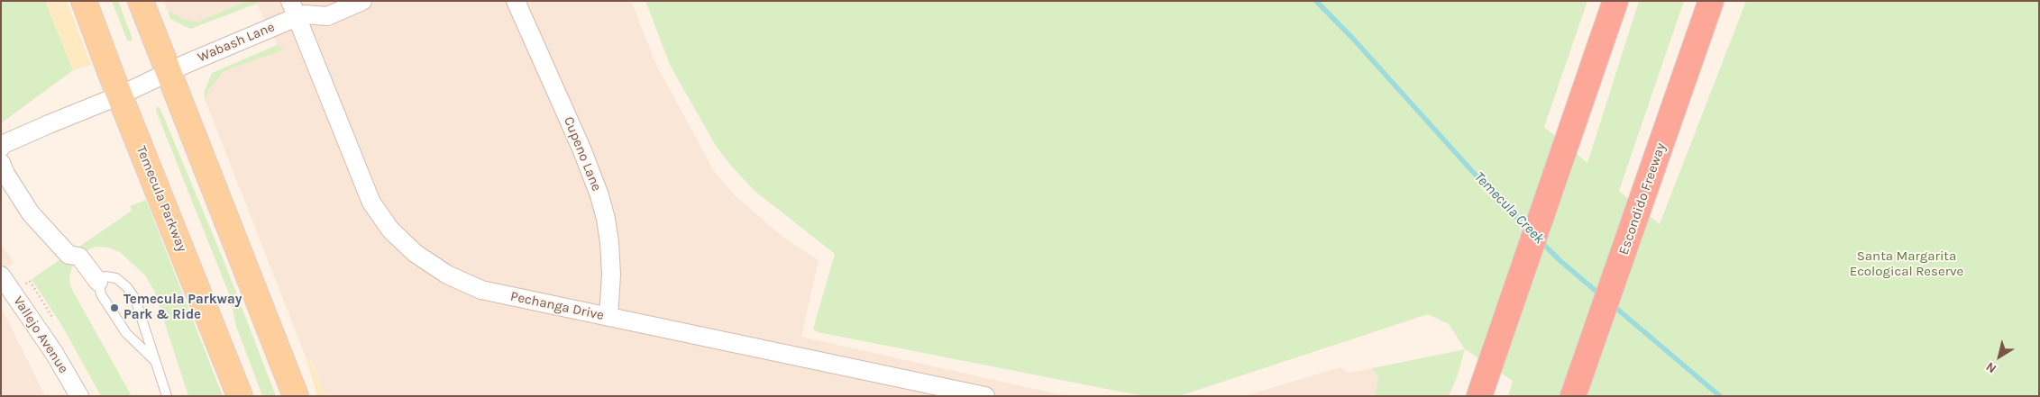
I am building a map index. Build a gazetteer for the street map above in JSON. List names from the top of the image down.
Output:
{
  "streets": {
    "highway": ["Escondido Freeway"],
    "main road": ["Temecula Parkway"],
    "street": [
      "Wabash Lane",
      "Cupeno Lane",
      "Pechanga Drive",
      "Vallejo Avenue"
    ]
  },
  "crossings": [
    ["Wabash Lane", "Temecula Parkway"],
    ["Wabash Lane", "Pechanga Drive"],
    ["Cupeno Lane", "Pechanga Drive"]
  ],
  "water": ["Temecula Creek"],
  "parks": ["Santa Margarita Ecological Reserve"],
  "places": ["Temecula Parkway Park & Ride"],
  "north": "bottom left"
}
